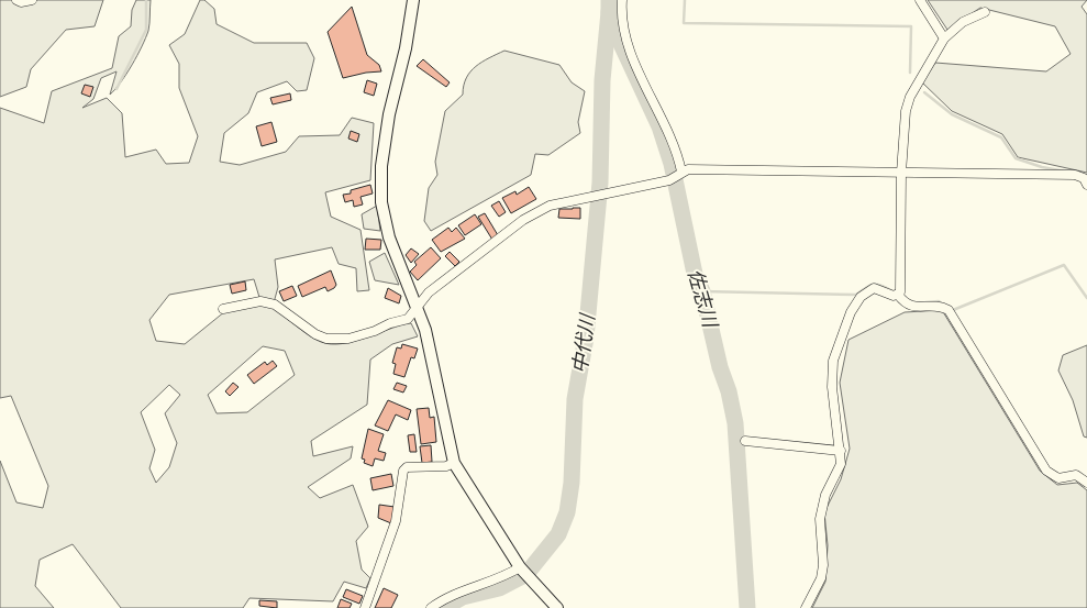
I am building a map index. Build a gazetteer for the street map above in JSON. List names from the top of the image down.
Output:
{
  "water": ["佐志川", "中代川"]
}
